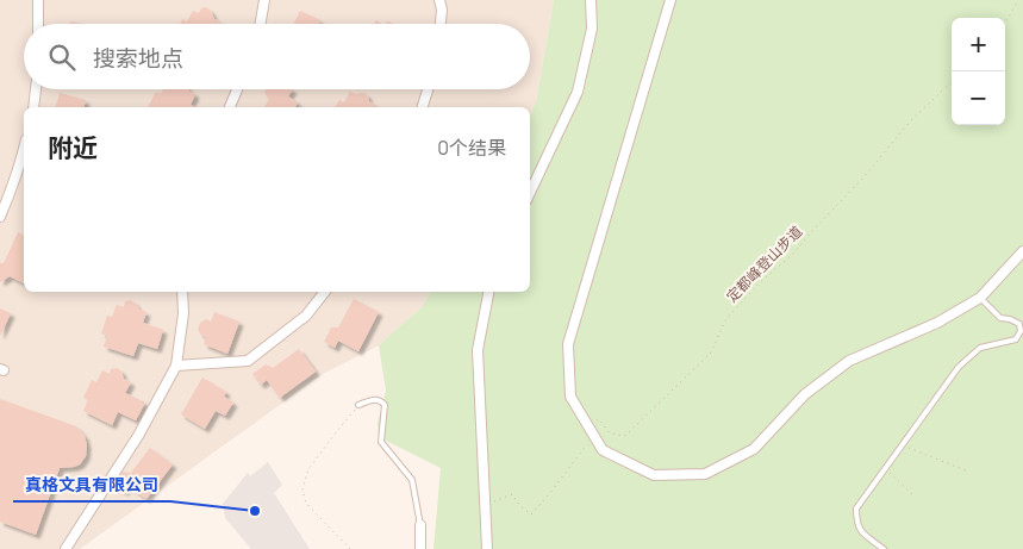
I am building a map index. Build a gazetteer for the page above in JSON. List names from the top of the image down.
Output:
{
  "streets": {
    "path": ["定都峰登山步道"]
  },
  "places": ["真格文具有限公司"],
  "page": {
    "map_buttons": ["+", "−"],
    "search": "搜索地点",
    "heading": ["附近", "0个结果"]
  }
}
